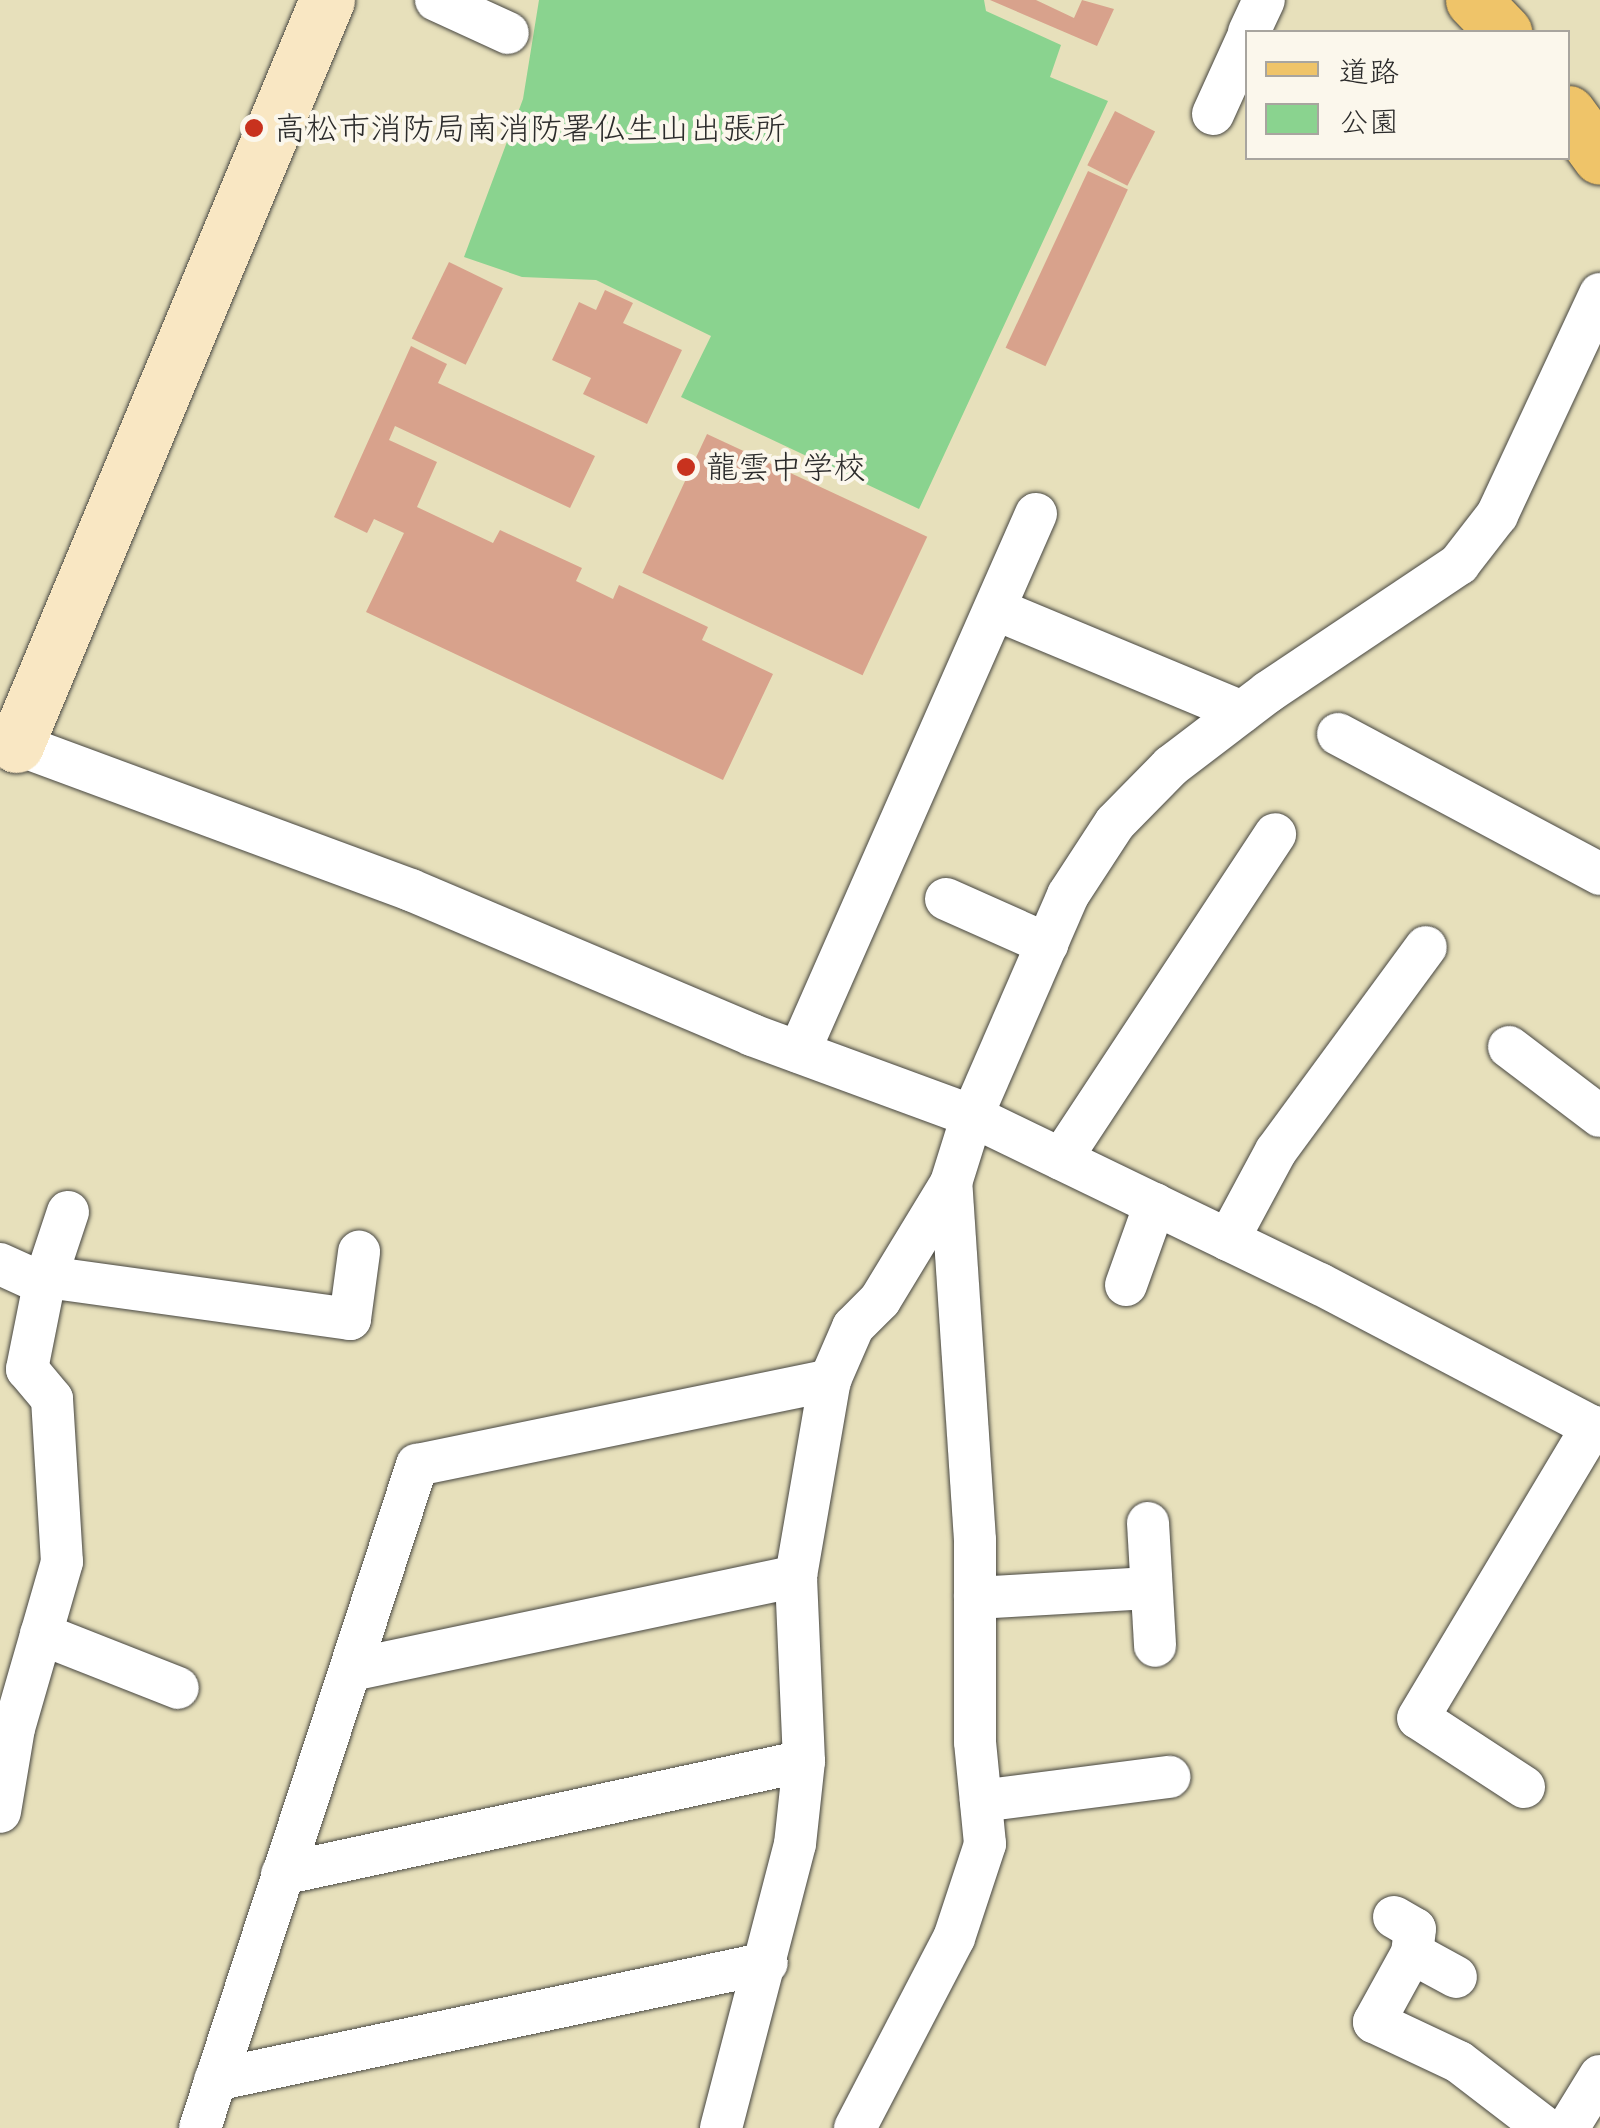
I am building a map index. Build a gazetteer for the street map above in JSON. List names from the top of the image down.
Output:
{
  "places": ["高松市消防局南消防署仏生山出張所", "龍雲中学校"],
  "legend": ["道路", "公園"]
}
